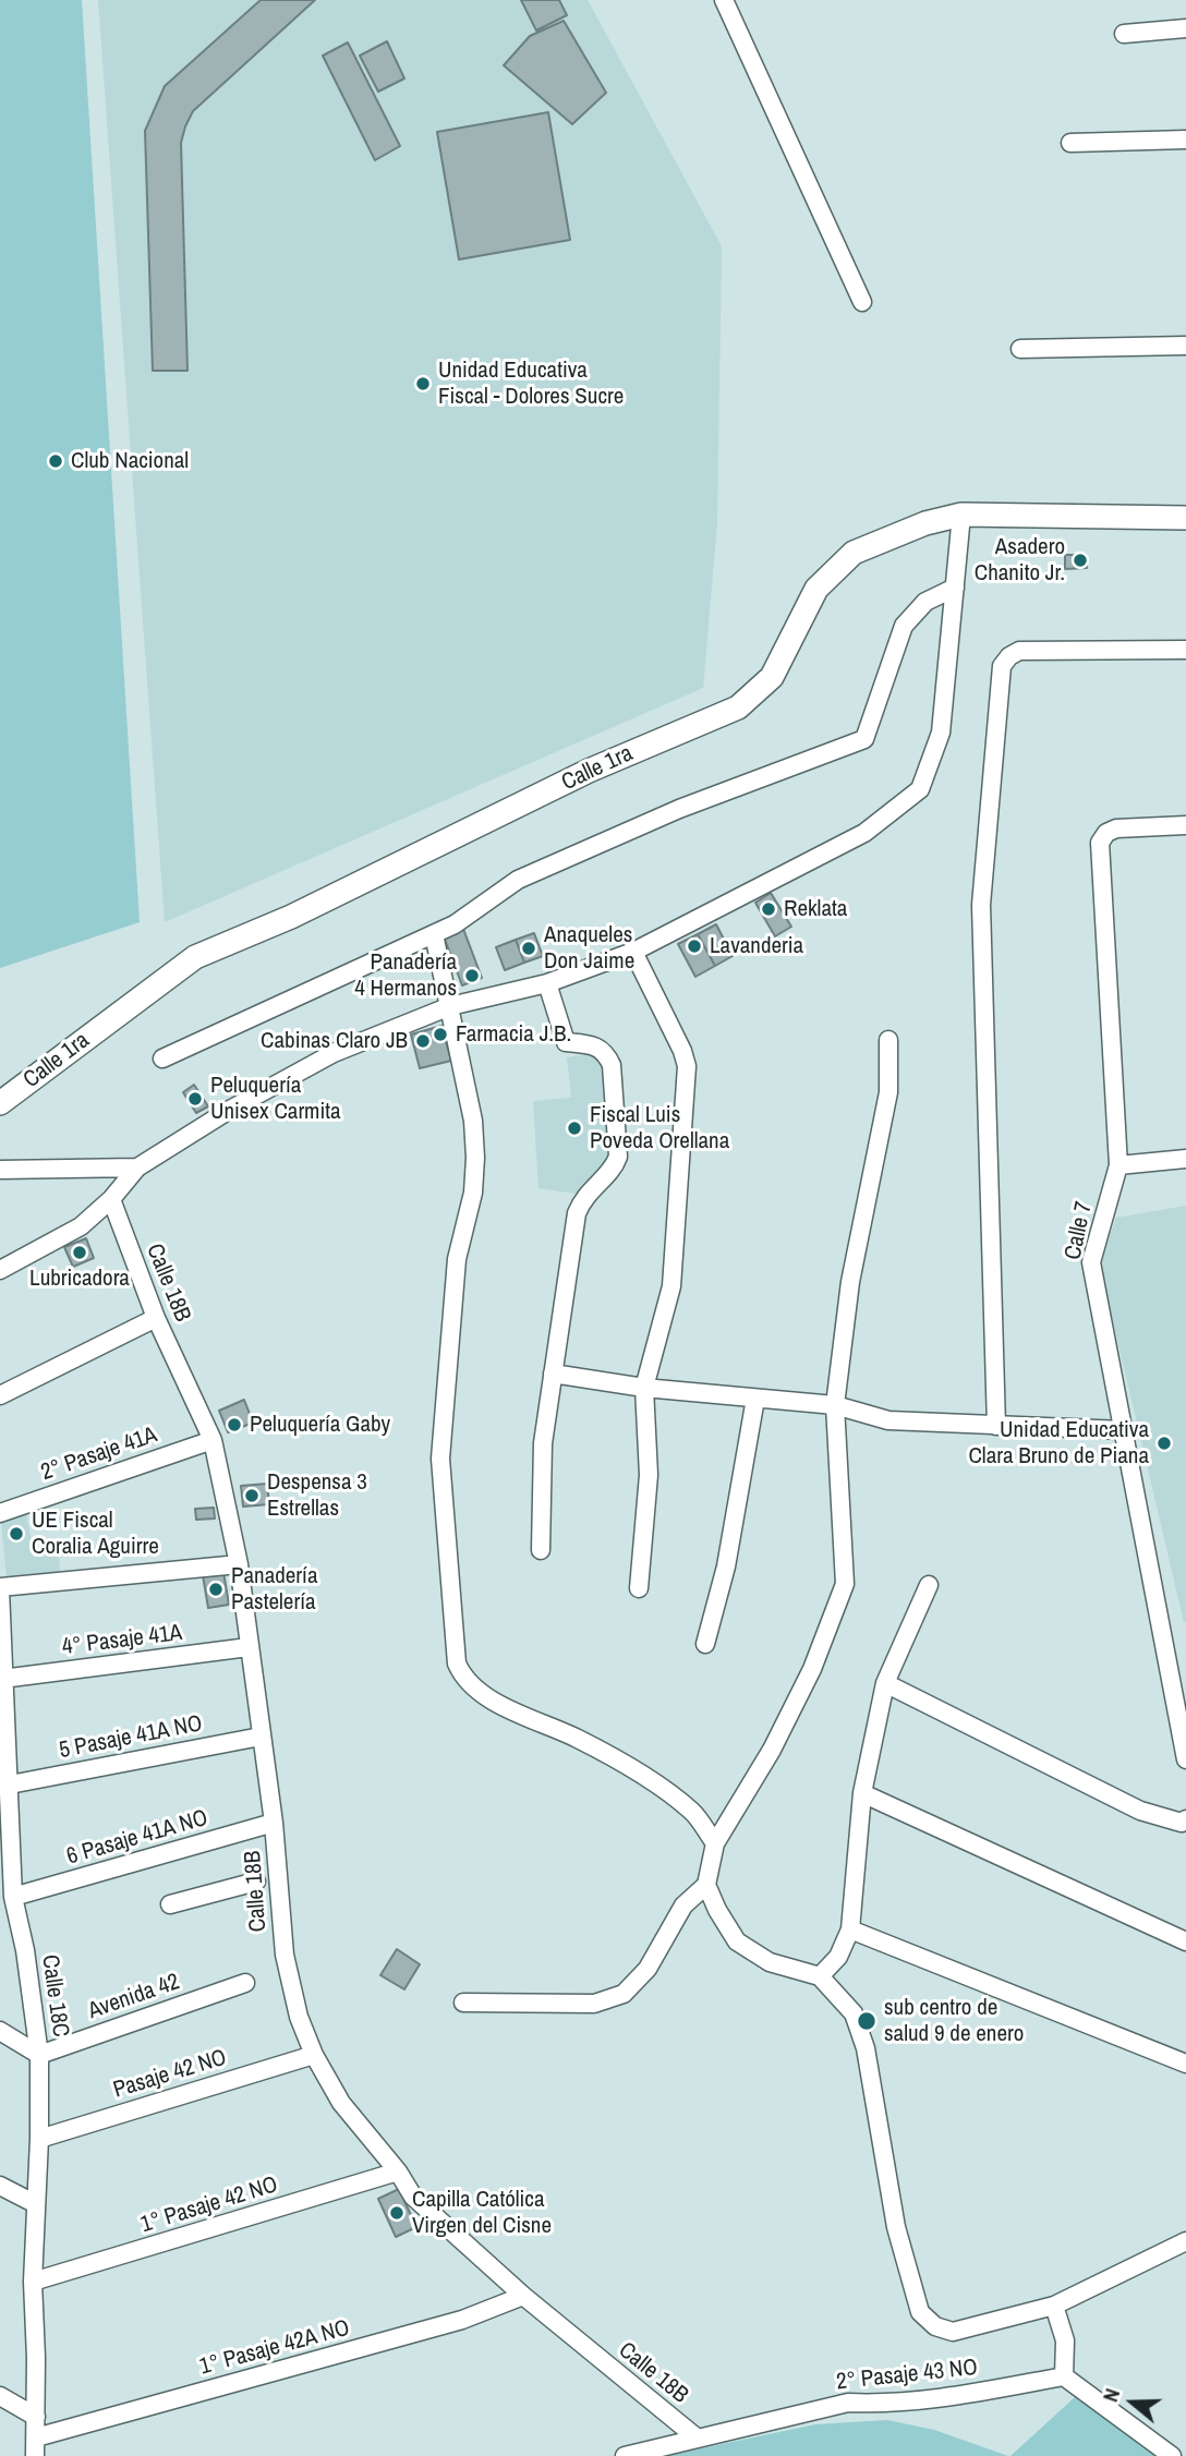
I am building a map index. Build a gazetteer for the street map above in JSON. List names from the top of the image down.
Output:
{
  "streets": {
    "street": [
      "Calle 1ra",
      "Calle 7",
      "Calle 18B",
      "2° Pasaje 41A",
      "4° Pasaje 41A",
      "5 Pasaje 41A NO",
      "6 Pasaje 41A NO",
      "Calle 18C",
      "Avenida 42",
      "Pasaje 42 NO",
      "1° Pasaje 42 NO",
      "1° Pasaje 42A NO",
      "2° Pasaje 43 NO"
    ]
  },
  "crossings": [
    ["Calle 18B", "2° Pasaje 41A"],
    ["Calle 18B", "4° Pasaje 41A"],
    ["Calle 18B", "5 Pasaje 41A NO"],
    ["Calle 18B", "6 Pasaje 41A NO"],
    ["Calle 18B", "Pasaje 42 NO"],
    ["Calle 18B", "1° Pasaje 42 NO"],
    ["Calle 18B", "1° Pasaje 42A NO"],
    ["Calle 18B", "2° Pasaje 43 NO"],
    ["4° Pasaje 41A", "Calle 18C"],
    ["5 Pasaje 41A NO", "Calle 18C"],
    ["6 Pasaje 41A NO", "Calle 18C"],
    ["Calle 18C", "Avenida 42"],
    ["Calle 18C", "Pasaje 42 NO"],
    ["Calle 18C", "1° Pasaje 42 NO"],
    ["Calle 18C", "1° Pasaje 42A NO"]
  ],
  "places": [
    "Unidad Educativa Fiscal - Dolores Sucre",
    "Club Nacional",
    "Asadero Chanito Jr.",
    "Reklata",
    "Lavanderia",
    "Anaqueles Don Jaime",
    "Panadería 4 Hermanos",
    "Farmacia J.B.",
    "Cabinas Claro JB",
    "Peluquería Unisex Carmita",
    "Fiscal Luis Poveda Orellana",
    "Lubricadora",
    "Peluquería Gaby",
    "Unidad Educativa Clara Bruno de Piana",
    "Despensa 3 Estrellas",
    "UE Fiscal Coralia Aguirre",
    "Panadería Pastelería",
    "sub centro de salud 9 de enero",
    "Capilla Católica Virgen del Cisne"
  ],
  "north": "left"
}
